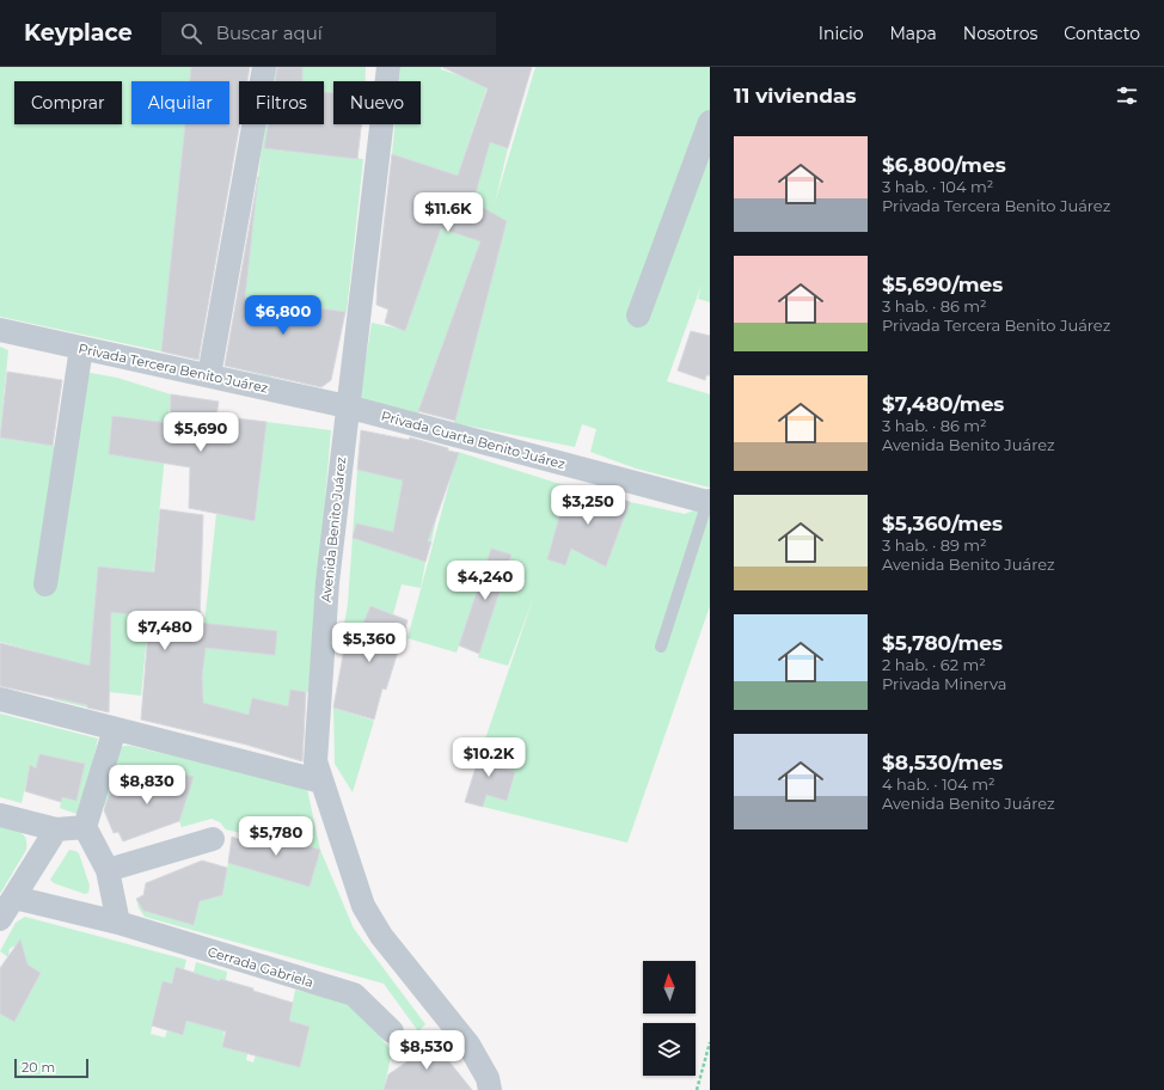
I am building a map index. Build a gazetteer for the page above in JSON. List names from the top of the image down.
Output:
{
  "streets": {
    "street": [
      "Privada Tercera Benito Juárez",
      "Privada Cuarta Benito Juárez",
      "Avenida Benito Juárez",
      "Cerrada Gabriela"
    ]
  },
  "crossings": [
    ["Privada Tercera Benito Juárez", "Privada Cuarta Benito Juárez"],
    ["Privada Tercera Benito Juárez", "Avenida Benito Juárez"],
    ["Privada Cuarta Benito Juárez", "Avenida Benito Juárez"]
  ],
  "scale_bar": "20 m",
  "north": "top",
  "page": {
    "header": "Keyplace",
    "search": "Buscar aquí",
    "nav": [
      "Inicio",
      "Mapa",
      "Nosotros",
      "Contacto"
    ],
    "heading": "11 viviendas",
    "chip": [
      "Comprar",
      "Alquilar",
      "Filtros",
      "Nuevo"
    ],
    "list": [
      {
        "name": "$6,800/mes",
        "note": "3 hab. · 104 m² · Privada Tercera Benito Juárez"
      },
      {
        "name": "$5,690/mes",
        "note": "3 hab. · 86 m² · Privada Tercera Benito Juárez"
      },
      {
        "name": "$7,480/mes",
        "note": "3 hab. · 86 m² · Avenida Benito Juárez"
      },
      {
        "name": "$5,360/mes",
        "note": "3 hab. · 89 m² · Avenida Benito Juárez"
      },
      {
        "name": "$5,780/mes",
        "note": "2 hab. · 62 m² · Privada Minerva"
      },
      {
        "name": "$8,530/mes",
        "note": "4 hab. · 104 m² · Avenida Benito Juárez"
      }
    ],
    "price": [
      "$11.6K",
      "$6,800",
      "$5,690",
      "$3,250",
      "$4,240",
      "$7,480",
      "$5,360",
      "$10.2K",
      "$8,830",
      "$5,780",
      "$8,530"
    ],
    "scale": "20 m"
  }
}
